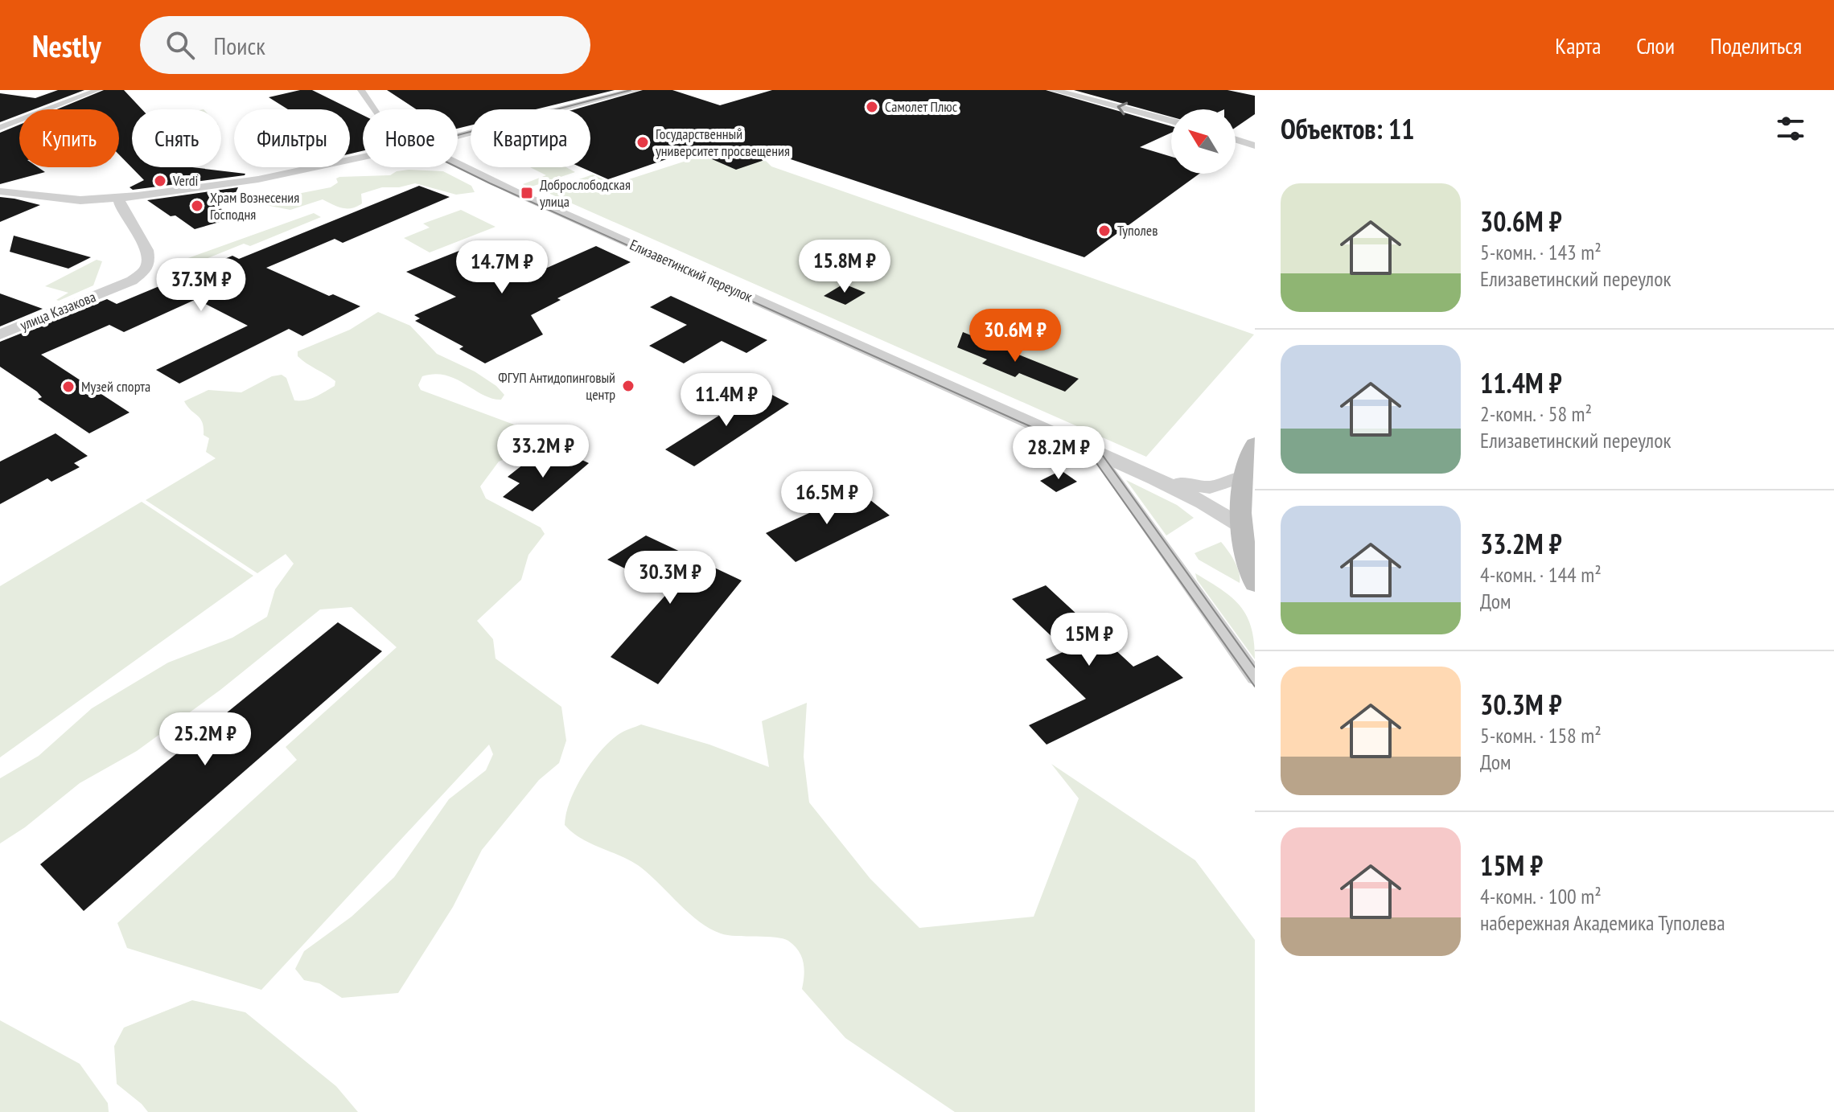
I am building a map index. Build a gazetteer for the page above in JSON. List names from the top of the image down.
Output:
{
  "streets": {
    "street": ["Елизаветинский переулок", "улица Казакова"]
  },
  "places": {
    "other": [
      "Самолет Плюс",
      "Государственный университет просвещения",
      "Verdi",
      "Храм Вознесения Господня",
      "Туполев",
      "ФГУП Антидопинговый центр",
      "Музей спорта"
    ],
    "transit": ["Доброслободская улица"]
  },
  "north": "top left",
  "page": {
    "header": "Nestly",
    "search": "Поиск",
    "nav": ["Карта", "Слои", "Поделиться"],
    "heading": "Объектов: 11",
    "chip": [
      "Купить",
      "Снять",
      "Фильтры",
      "Новое",
      "Квартира"
    ],
    "list": [
      {
        "name": "30.6M ₽",
        "note": "5-комн. · 143 m² · Елизаветинский переулок"
      },
      {
        "name": "11.4M ₽",
        "note": "2-комн. · 58 m² · Елизаветинский переулок"
      },
      {
        "name": "33.2M ₽",
        "note": "4-комн. · 144 m² · Дом"
      },
      {
        "name": "30.3M ₽",
        "note": "5-комн. · 158 m² · Дом"
      },
      {
        "name": "15M ₽",
        "note": "4-комн. · 100 m² · набережная Академика Туполева"
      }
    ],
    "price": [
      "15.8M ₽",
      "14.7M ₽",
      "37.3M ₽",
      "30.6M ₽",
      "11.4M ₽",
      "33.2M ₽",
      "28.2M ₽",
      "16.5M ₽",
      "30.3M ₽",
      "15M ₽",
      "25.2M ₽"
    ]
  }
}
